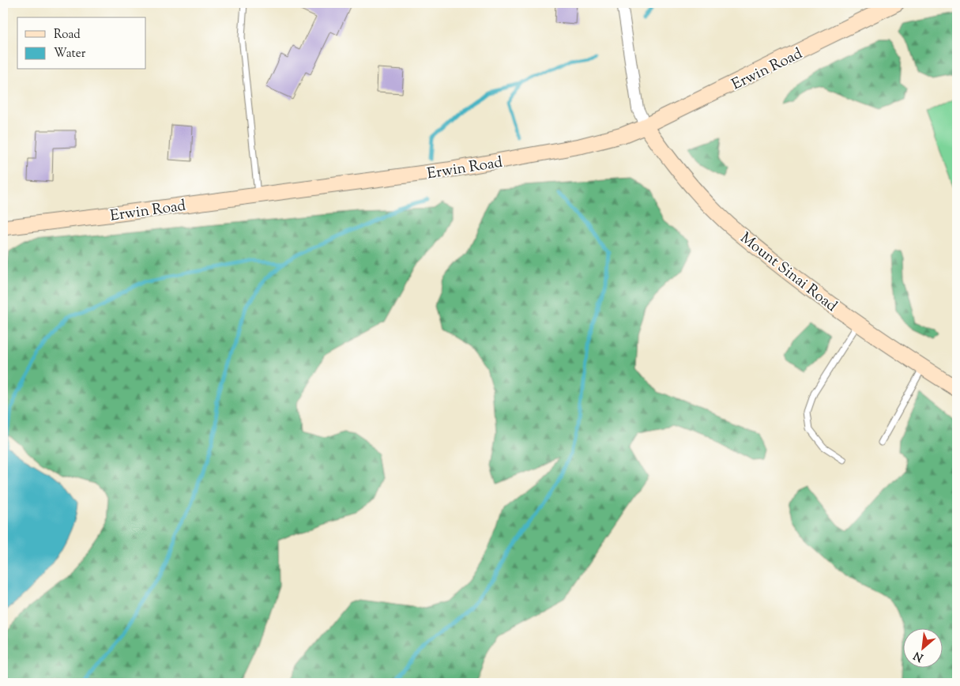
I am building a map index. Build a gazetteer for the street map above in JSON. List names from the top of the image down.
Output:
{
  "streets": {
    "main road": ["Erwin Road", "Mount Sinai Road"]
  },
  "crossings": [
    ["Erwin Road", "Mount Sinai Road"]
  ],
  "legend": ["Road", "Water"],
  "north": "bottom left"
}
